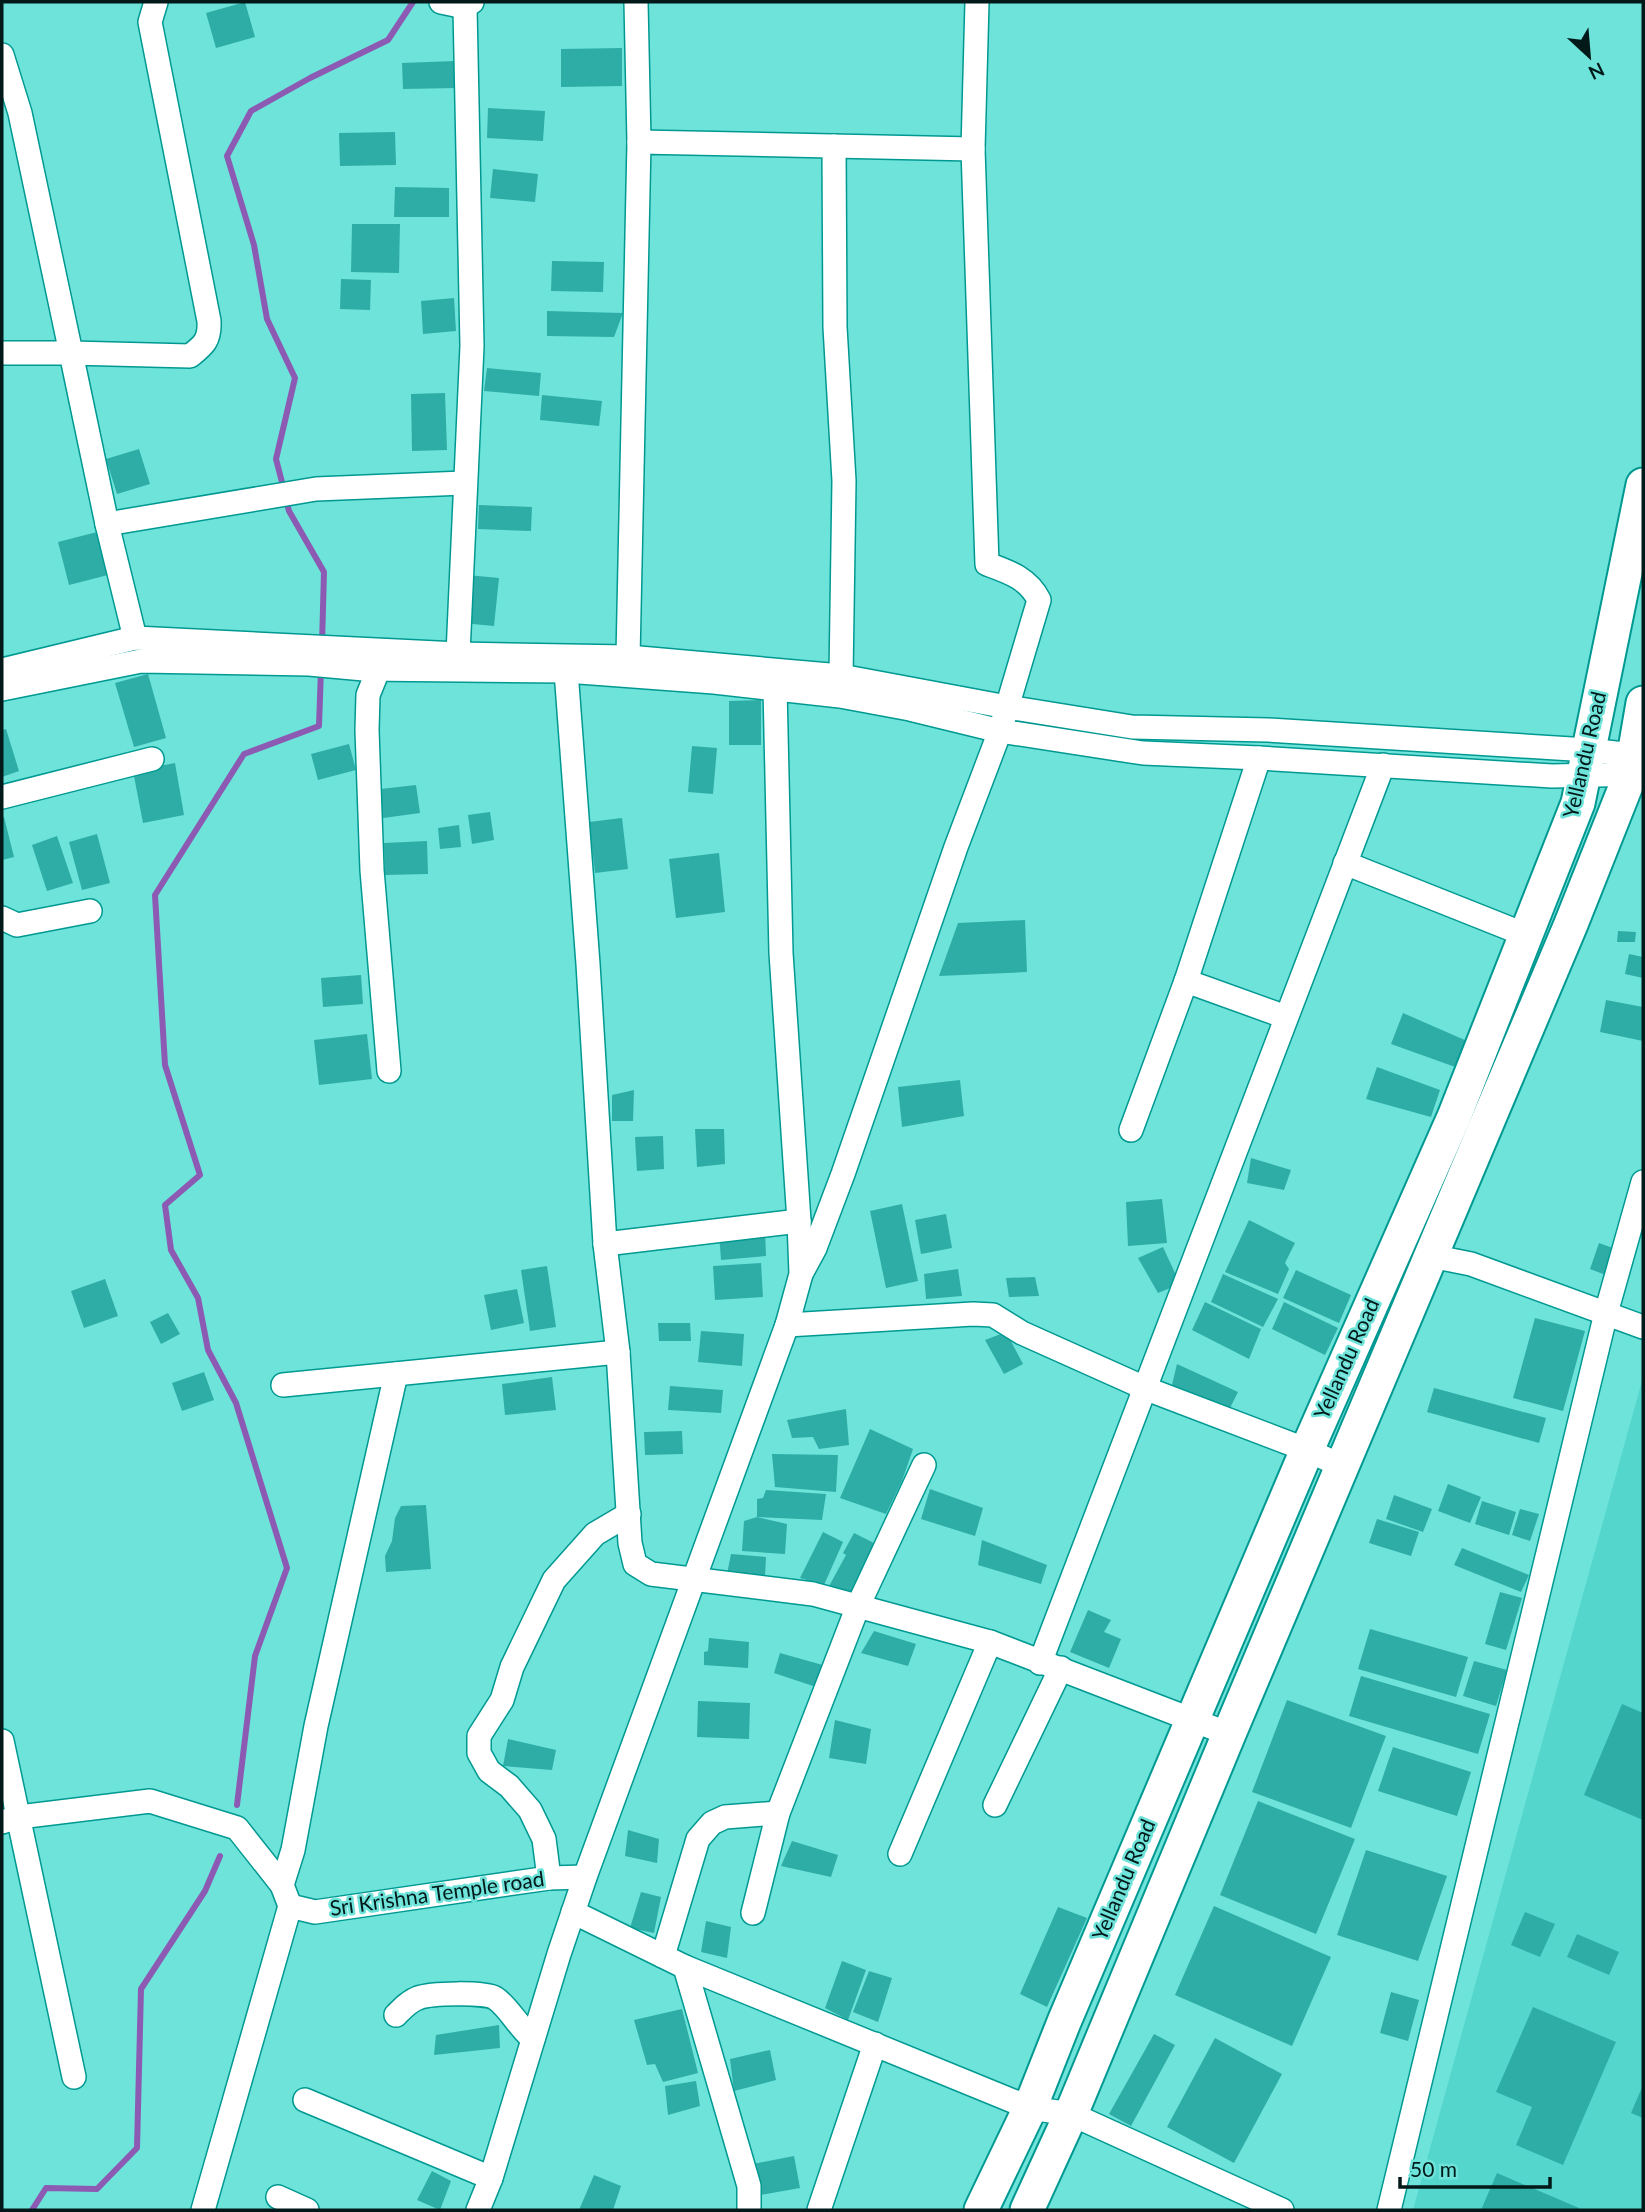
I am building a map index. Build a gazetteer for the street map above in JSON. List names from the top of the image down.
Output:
{
  "streets": {
    "main road": ["Yellandu Road"],
    "street": ["Sri Krishna Temple road"]
  },
  "scale_bar": "50 m",
  "north": "bottom right"
}
